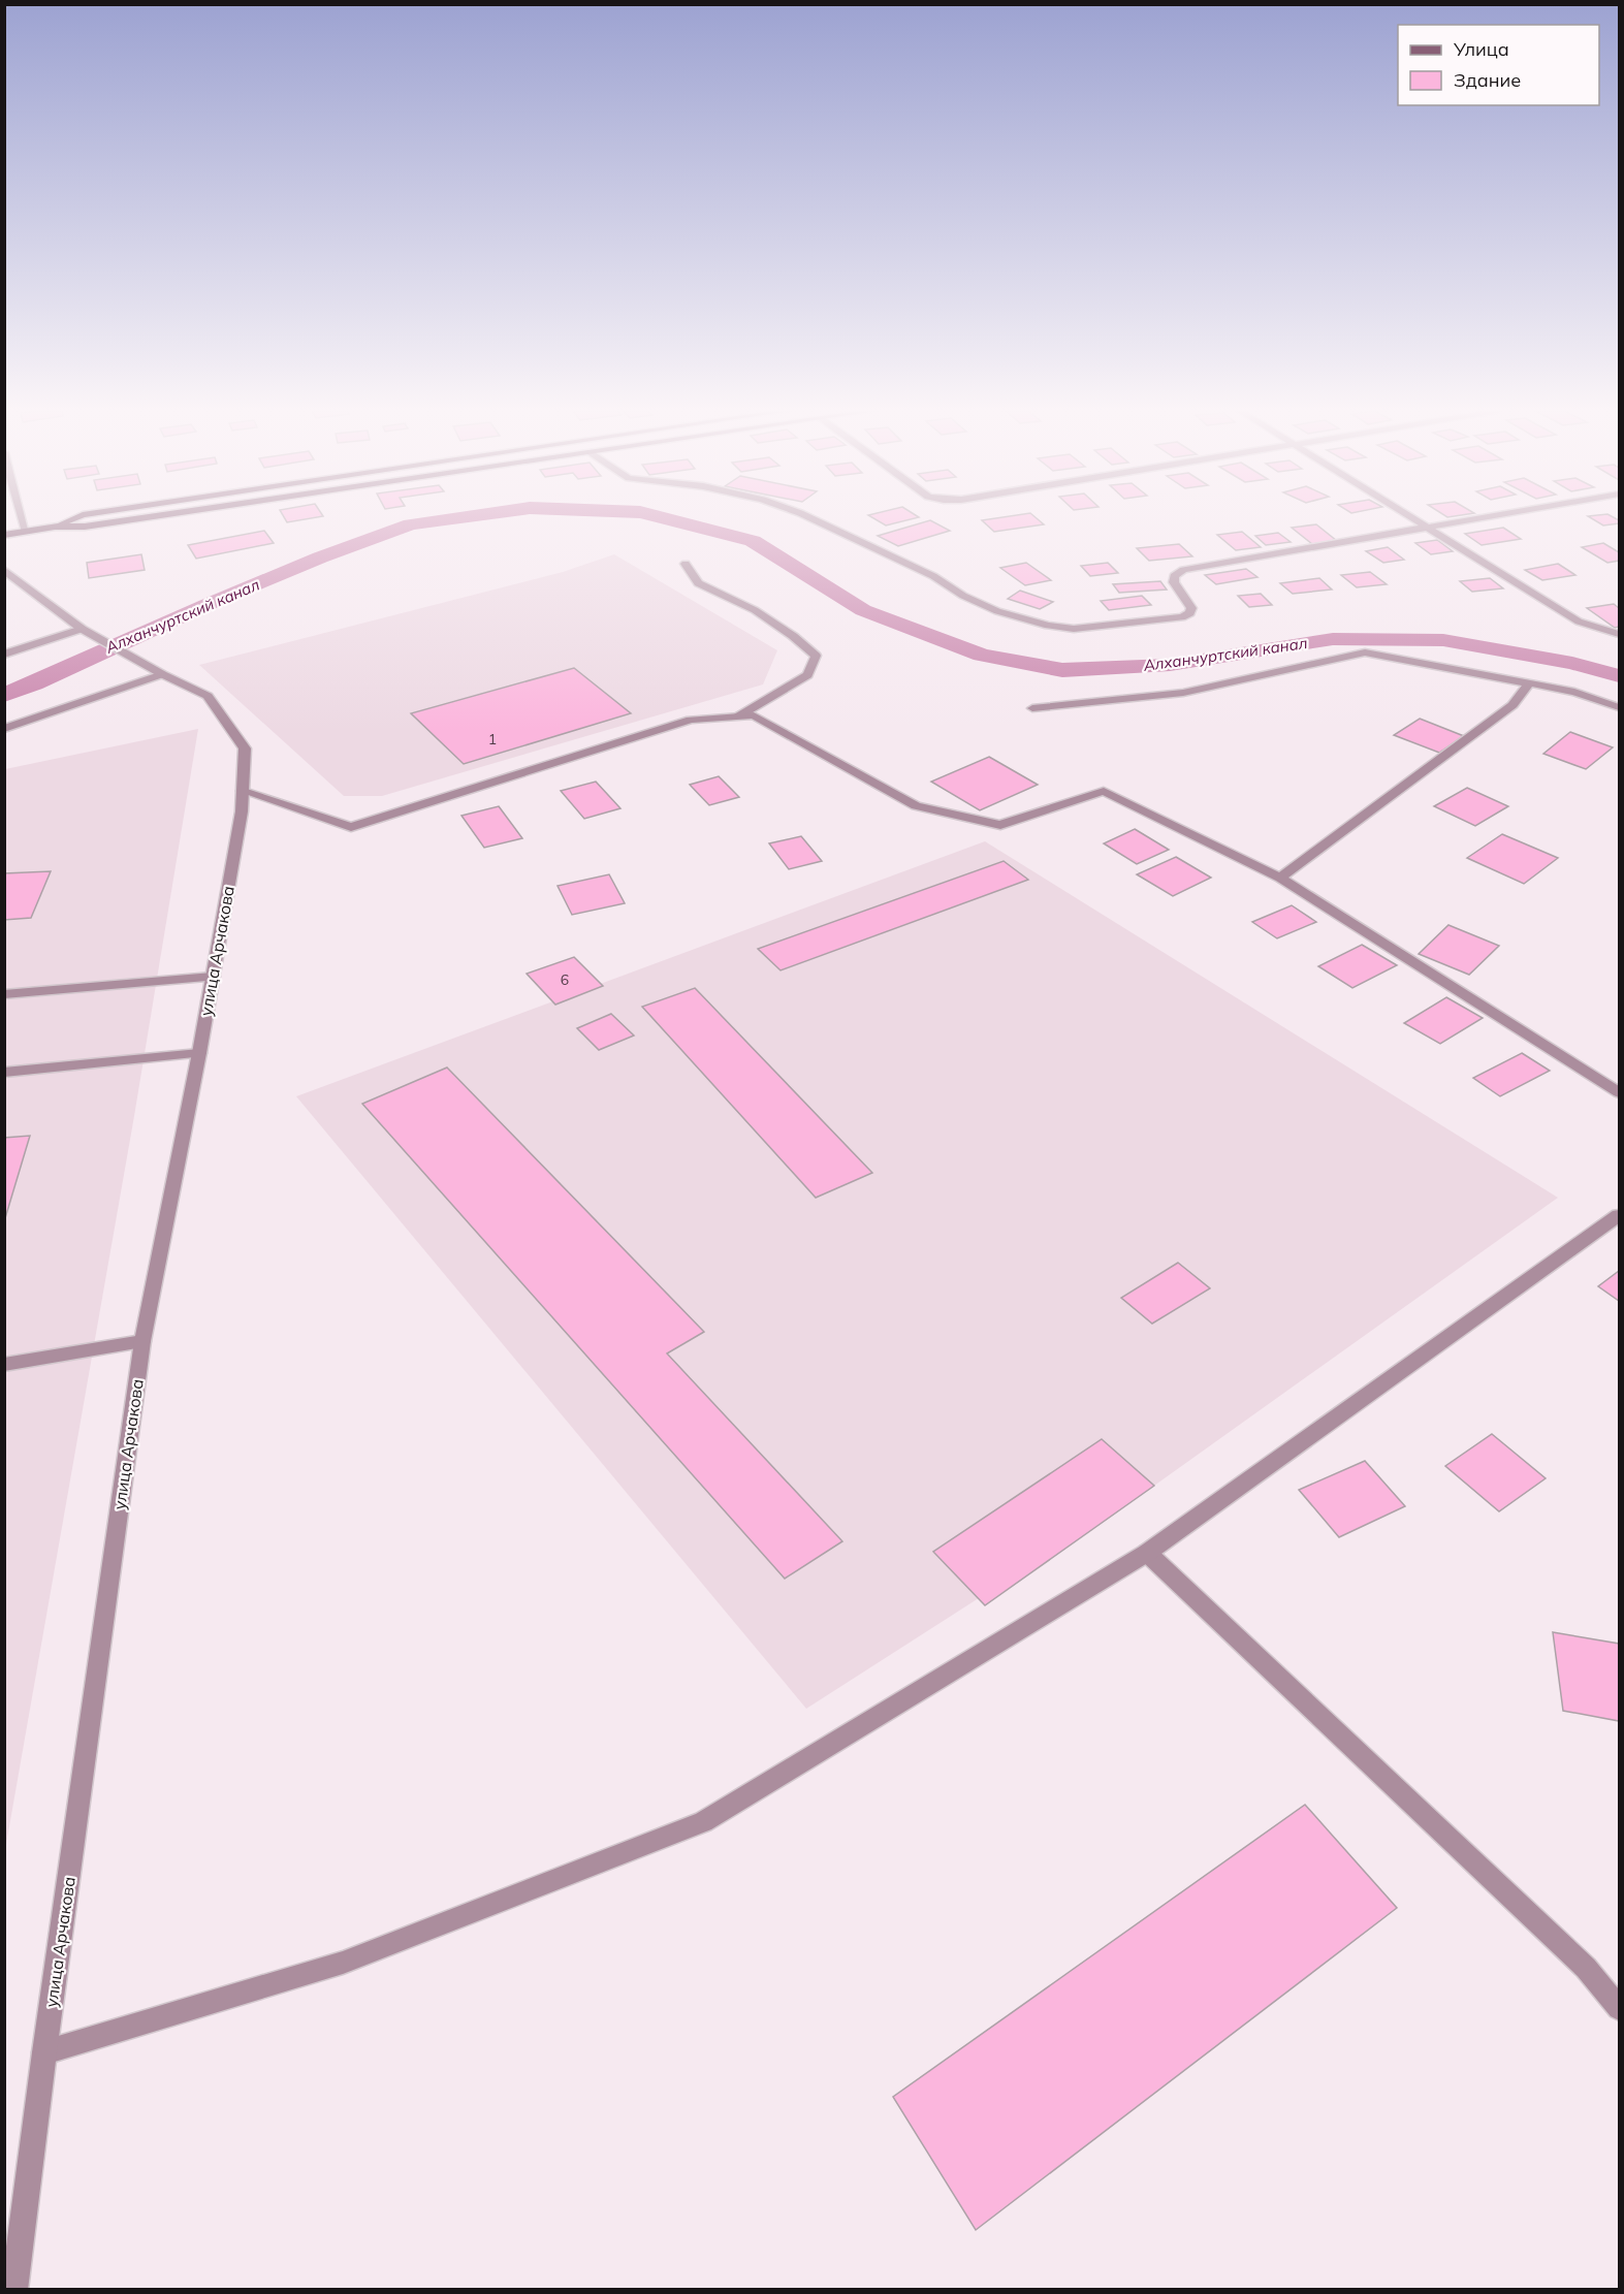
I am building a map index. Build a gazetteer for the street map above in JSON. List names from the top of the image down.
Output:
{
  "streets": {
    "street": ["улица Арчакова"]
  },
  "water": ["Алханчуртский канал"],
  "house_numbers": ["1", "6"],
  "legend": ["Улица", "Здание"]
}
